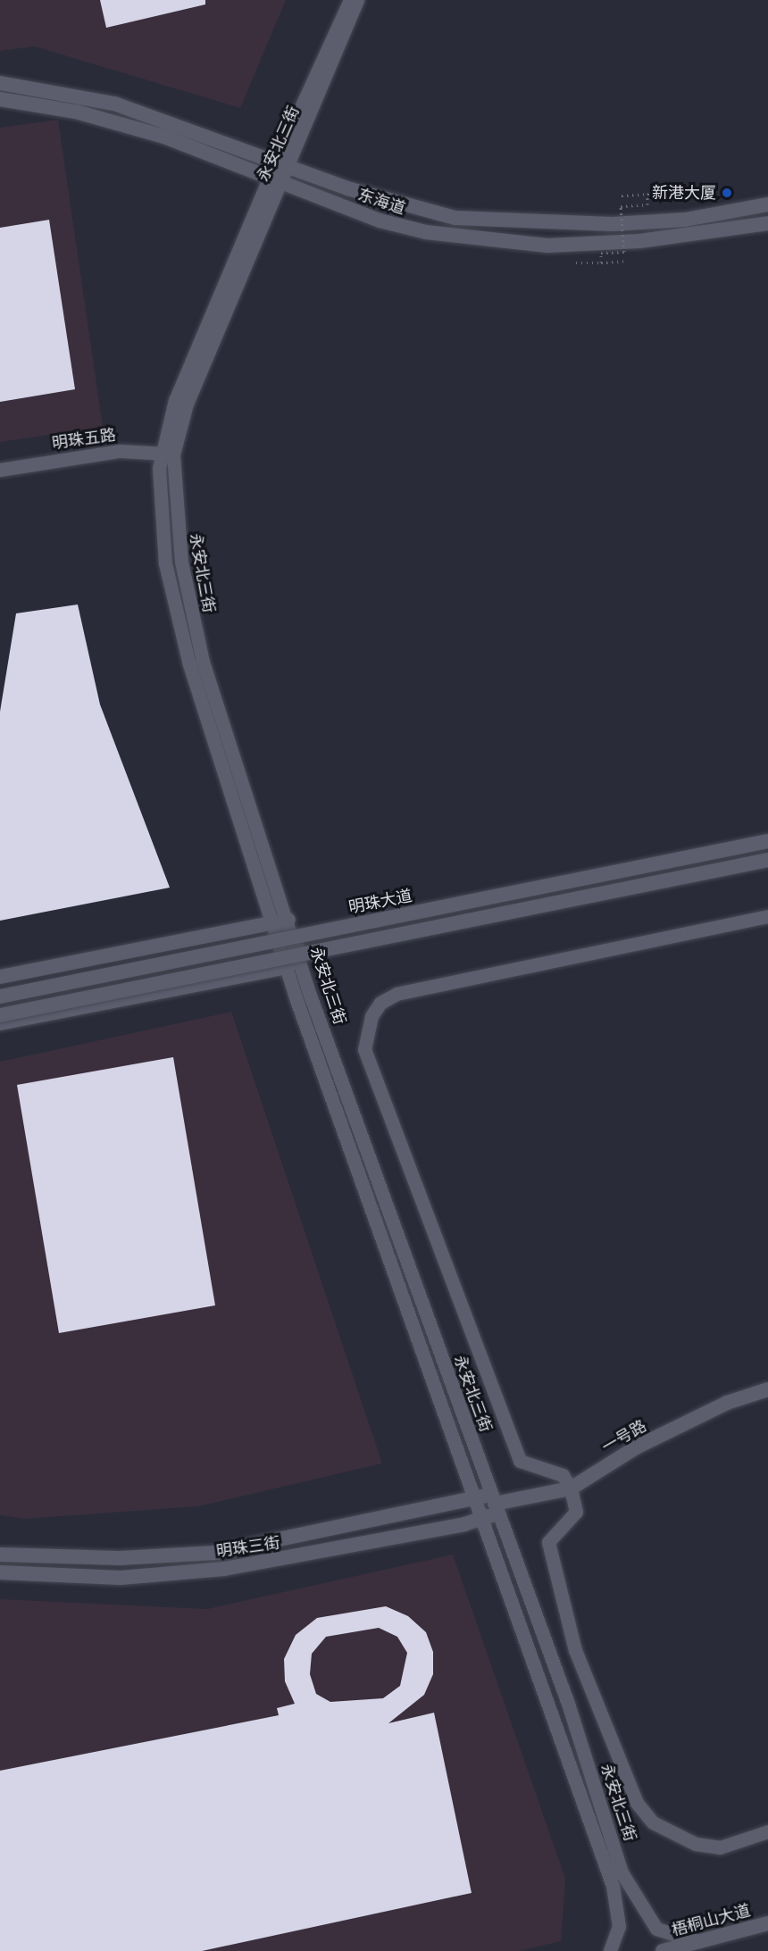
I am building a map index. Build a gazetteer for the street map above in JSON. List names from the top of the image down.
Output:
{
  "streets": {
    "street": [
      "永安北三街",
      "东海道",
      "明珠五路",
      "明珠大道",
      "一号路",
      "明珠三街",
      "梧桐山大道"
    ]
  },
  "crossings": [
    ["永安北三街", "东海道"],
    ["永安北三街", "明珠五路"],
    ["永安北三街", "一号路"],
    ["永安北三街", "明珠三街"],
    ["永安北三街", "梧桐山大道"],
    ["一号路", "明珠三街"]
  ],
  "places": ["新港大厦"]
}
